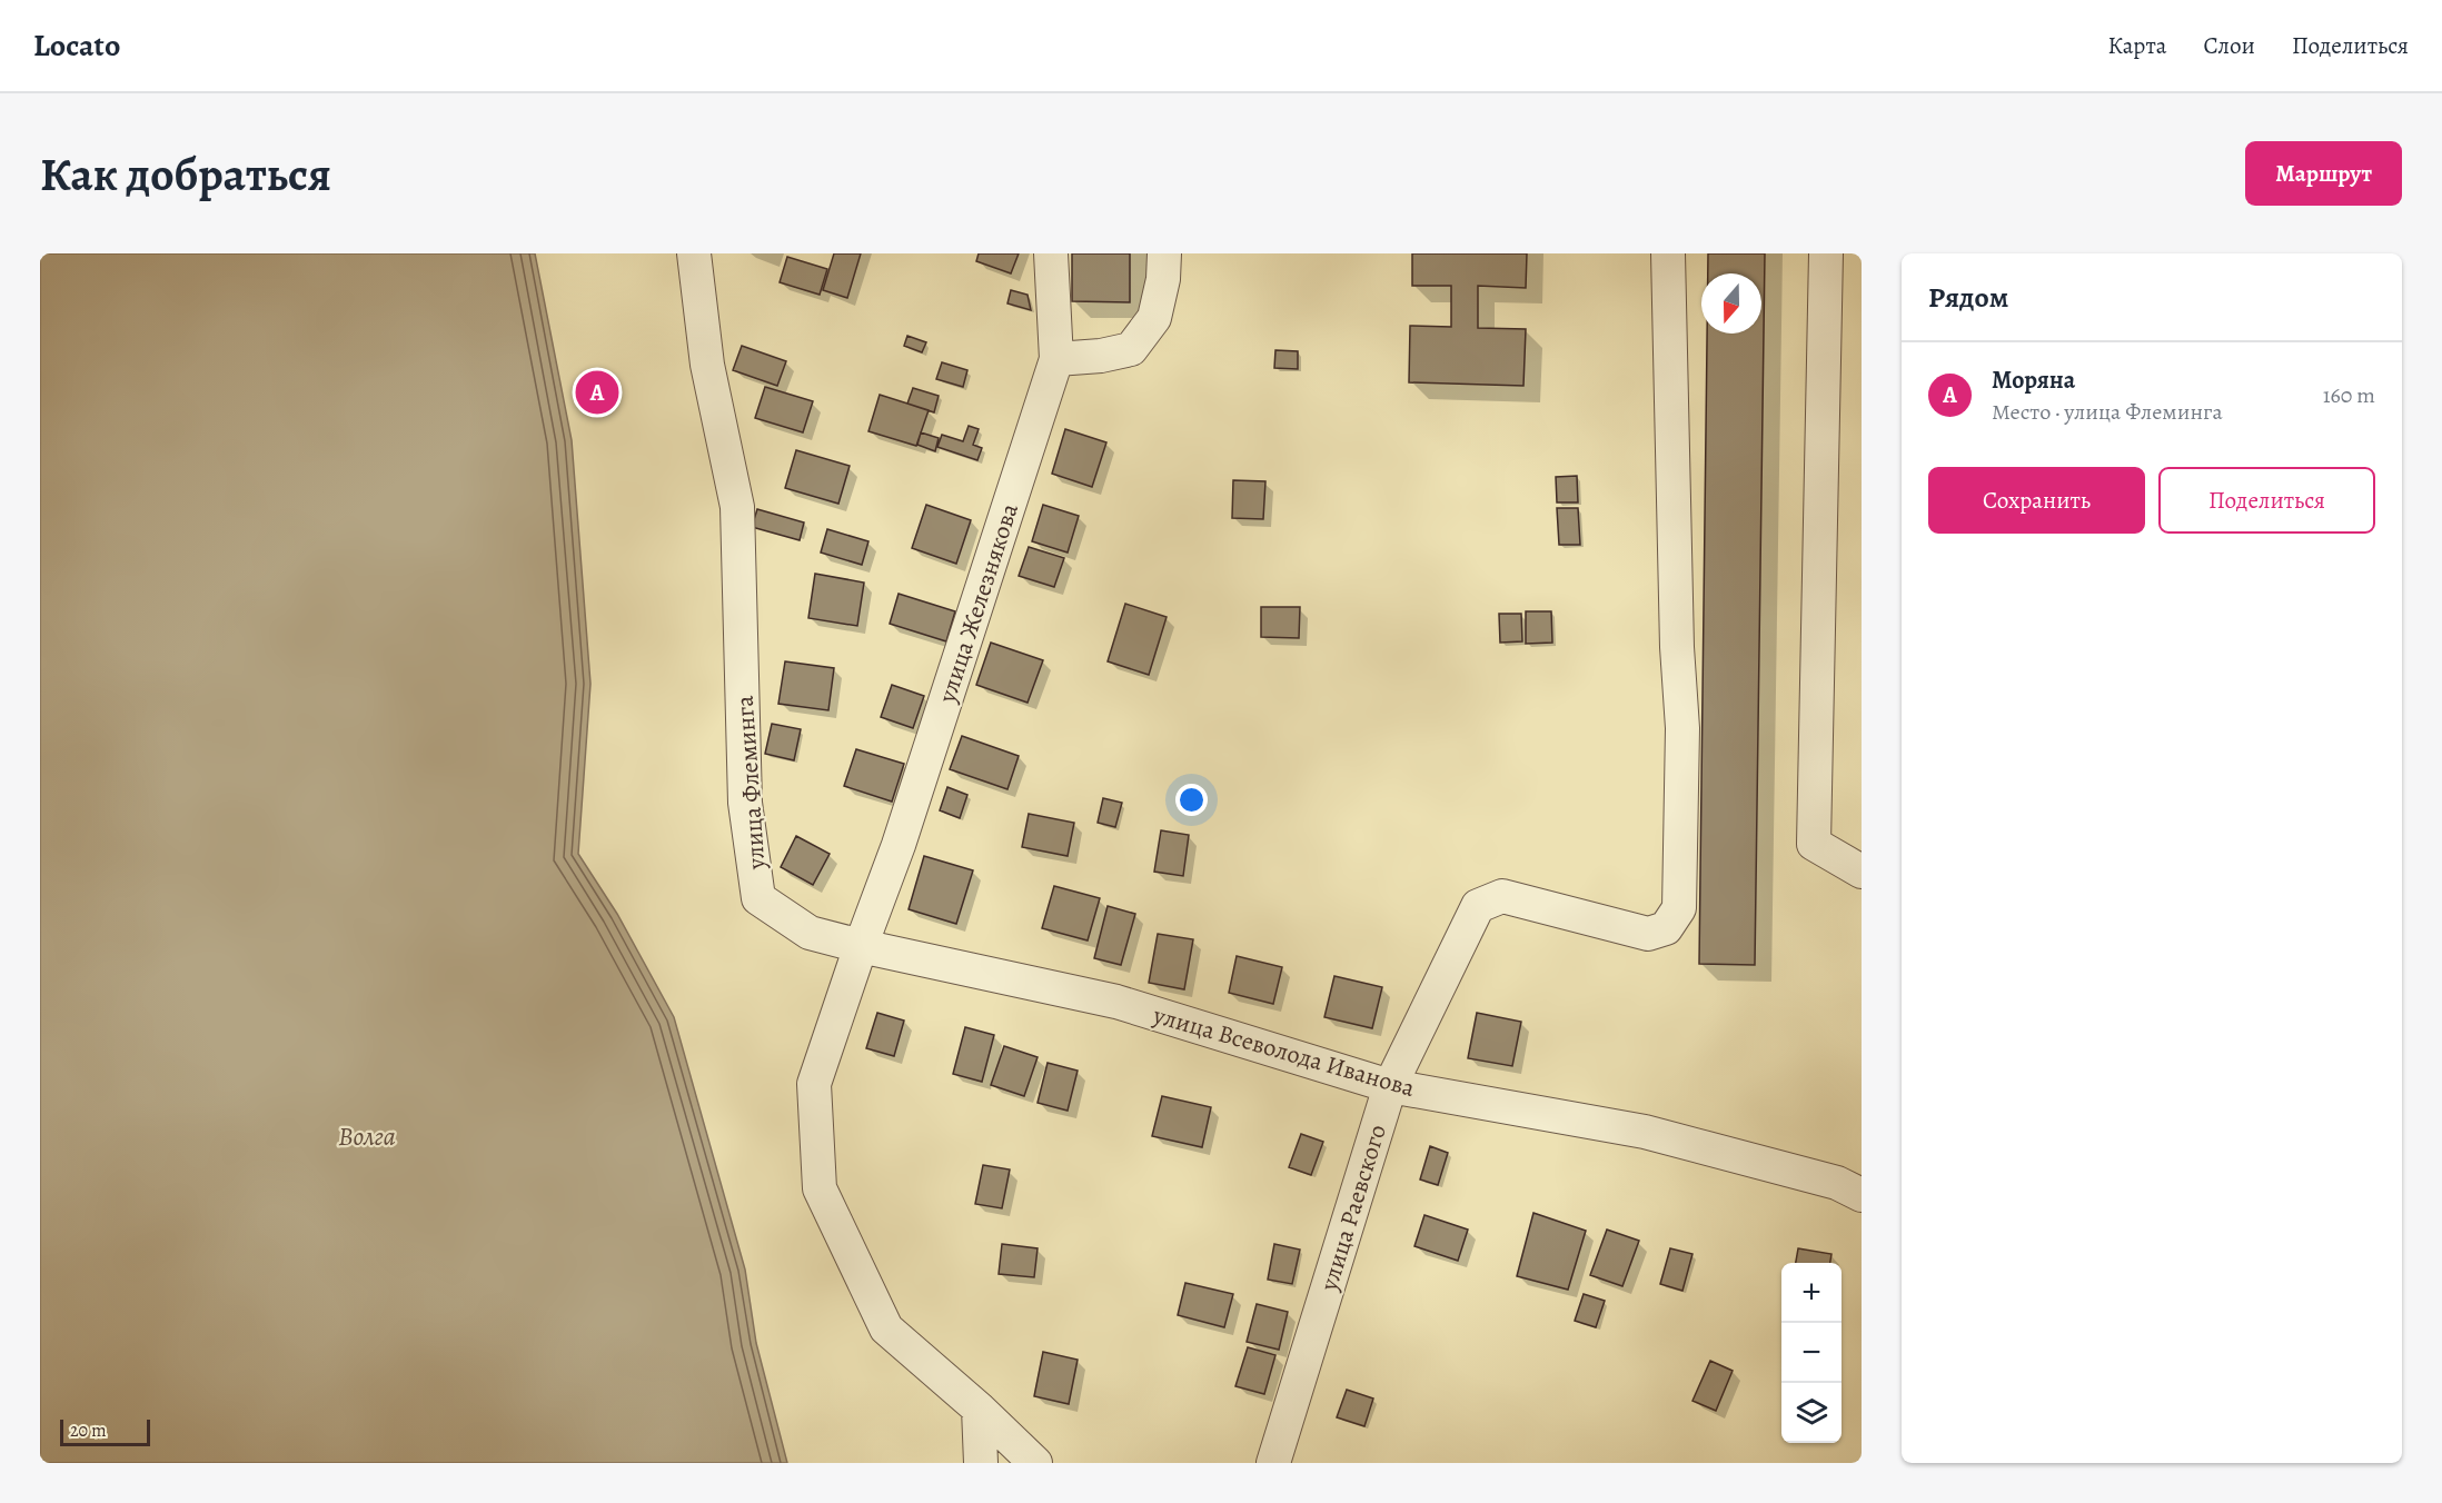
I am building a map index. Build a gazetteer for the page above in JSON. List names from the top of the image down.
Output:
{
  "streets": {
    "street": [
      "улица Железнякова",
      "улица Флеминга",
      "улица Всеволода Иванова",
      "улица Раевского"
    ]
  },
  "crossings": [
    ["улица Железнякова", "улица Флеминга"],
    ["улица Железнякова", "улица Всеволода Иванова"],
    ["улица Флеминга", "улица Всеволода Иванова"],
    ["улица Всеволода Иванова", "улица Раевского"]
  ],
  "water": ["Волга"],
  "scale_bar": "20 m",
  "north": "bottom",
  "page": {
    "header": "Locato",
    "nav": ["Карта", "Слои", "Поделиться"],
    "buttons": [
      "Маршрут",
      ["Сохранить", "Поделиться"]
    ],
    "title": "Как добраться",
    "heading": "Рядом",
    "list": [
      {
        "mark": "A",
        "name": "Моряна",
        "note": "Место · улица Флеминга",
        "value": "160 m"
      }
    ],
    "pins": "A",
    "map_buttons": ["+", "−"],
    "scale": "20 m"
  }
}
